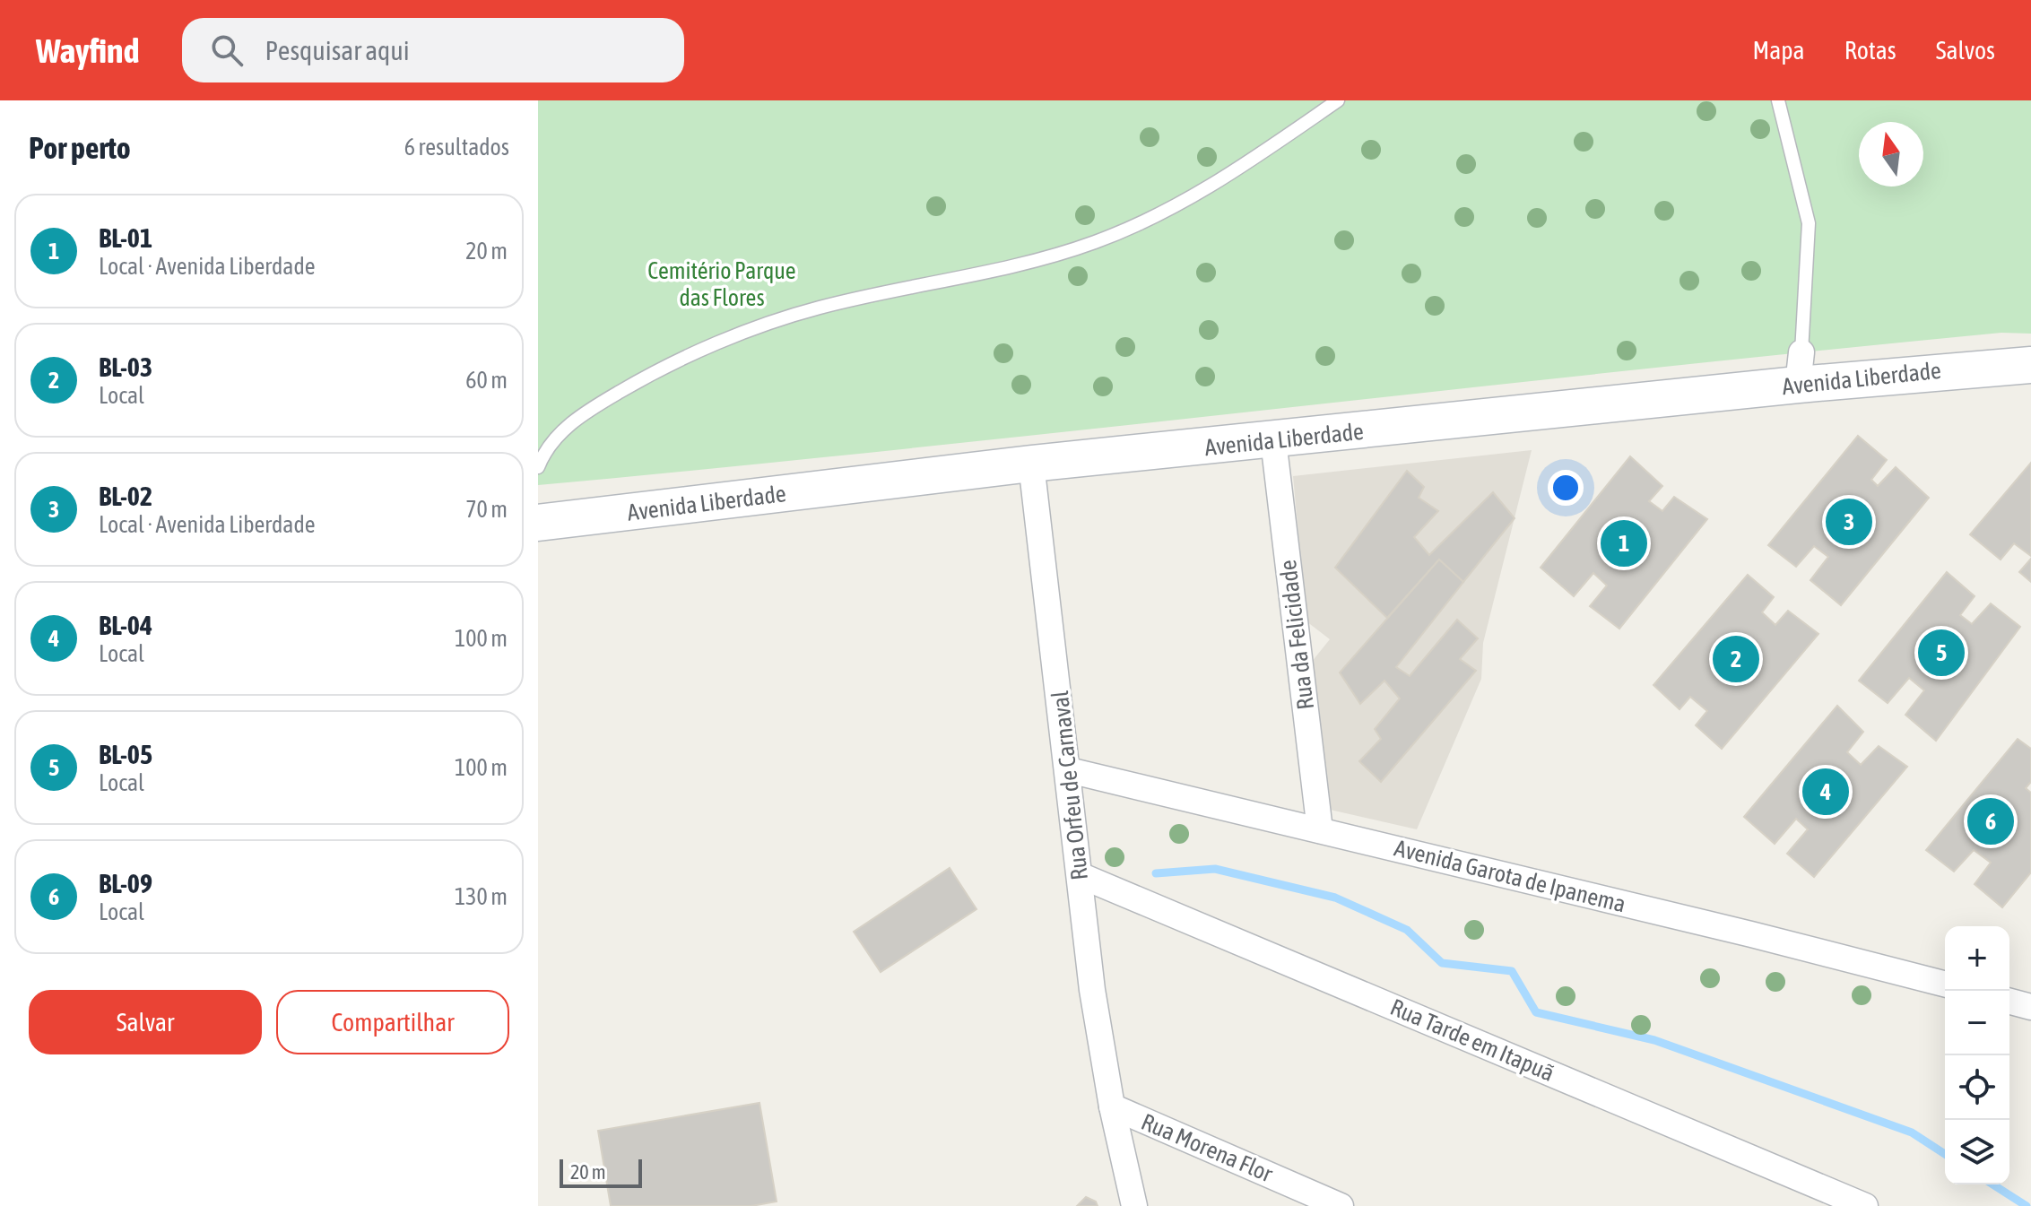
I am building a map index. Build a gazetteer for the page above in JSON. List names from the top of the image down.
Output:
{
  "streets": {
    "main road": ["Avenida Liberdade"],
    "street": [
      "Rua da Felicidade",
      "Rua Orfeu de Carnaval",
      "Avenida Garota de Ipanema",
      "Rua Tarde em Itapuã",
      "Rua Morena Flor"
    ]
  },
  "crossings": [
    ["Avenida Liberdade", "Rua da Felicidade"],
    ["Avenida Liberdade", "Rua Orfeu de Carnaval"],
    ["Rua da Felicidade", "Avenida Garota de Ipanema"],
    ["Rua Orfeu de Carnaval", "Avenida Garota de Ipanema"],
    ["Rua Orfeu de Carnaval", "Rua Tarde em Itapuã"],
    ["Rua Orfeu de Carnaval", "Rua Morena Flor"]
  ],
  "parks": ["Cemitério Parque das Flores"],
  "scale_bar": "20 m",
  "north": "top",
  "page": {
    "header": "Wayfind",
    "search": "Pesquisar aqui",
    "nav": ["Mapa", "Rotas", "Salvos"],
    "heading": ["Por perto", "6 resultados"],
    "list": [
      {
        "mark": "1",
        "name": "BL-01",
        "note": "Local · Avenida Liberdade",
        "value": "20 m"
      },
      {
        "mark": "2",
        "name": "BL-03",
        "note": "Local",
        "value": "60 m"
      },
      {
        "mark": "3",
        "name": "BL-02",
        "note": "Local · Avenida Liberdade",
        "value": "70 m"
      },
      {
        "mark": "4",
        "name": "BL-04",
        "note": "Local",
        "value": "100 m"
      },
      {
        "mark": "5",
        "name": "BL-05",
        "note": "Local",
        "value": "100 m"
      },
      {
        "mark": "6",
        "name": "BL-09",
        "note": "Local",
        "value": "130 m"
      }
    ],
    "pins": [
      "3",
      "1",
      "5",
      "2",
      "4",
      "6"
    ],
    "map_buttons": ["+", "−"],
    "buttons": ["Salvar", "Compartilhar"],
    "scale": "20 m"
  }
}
